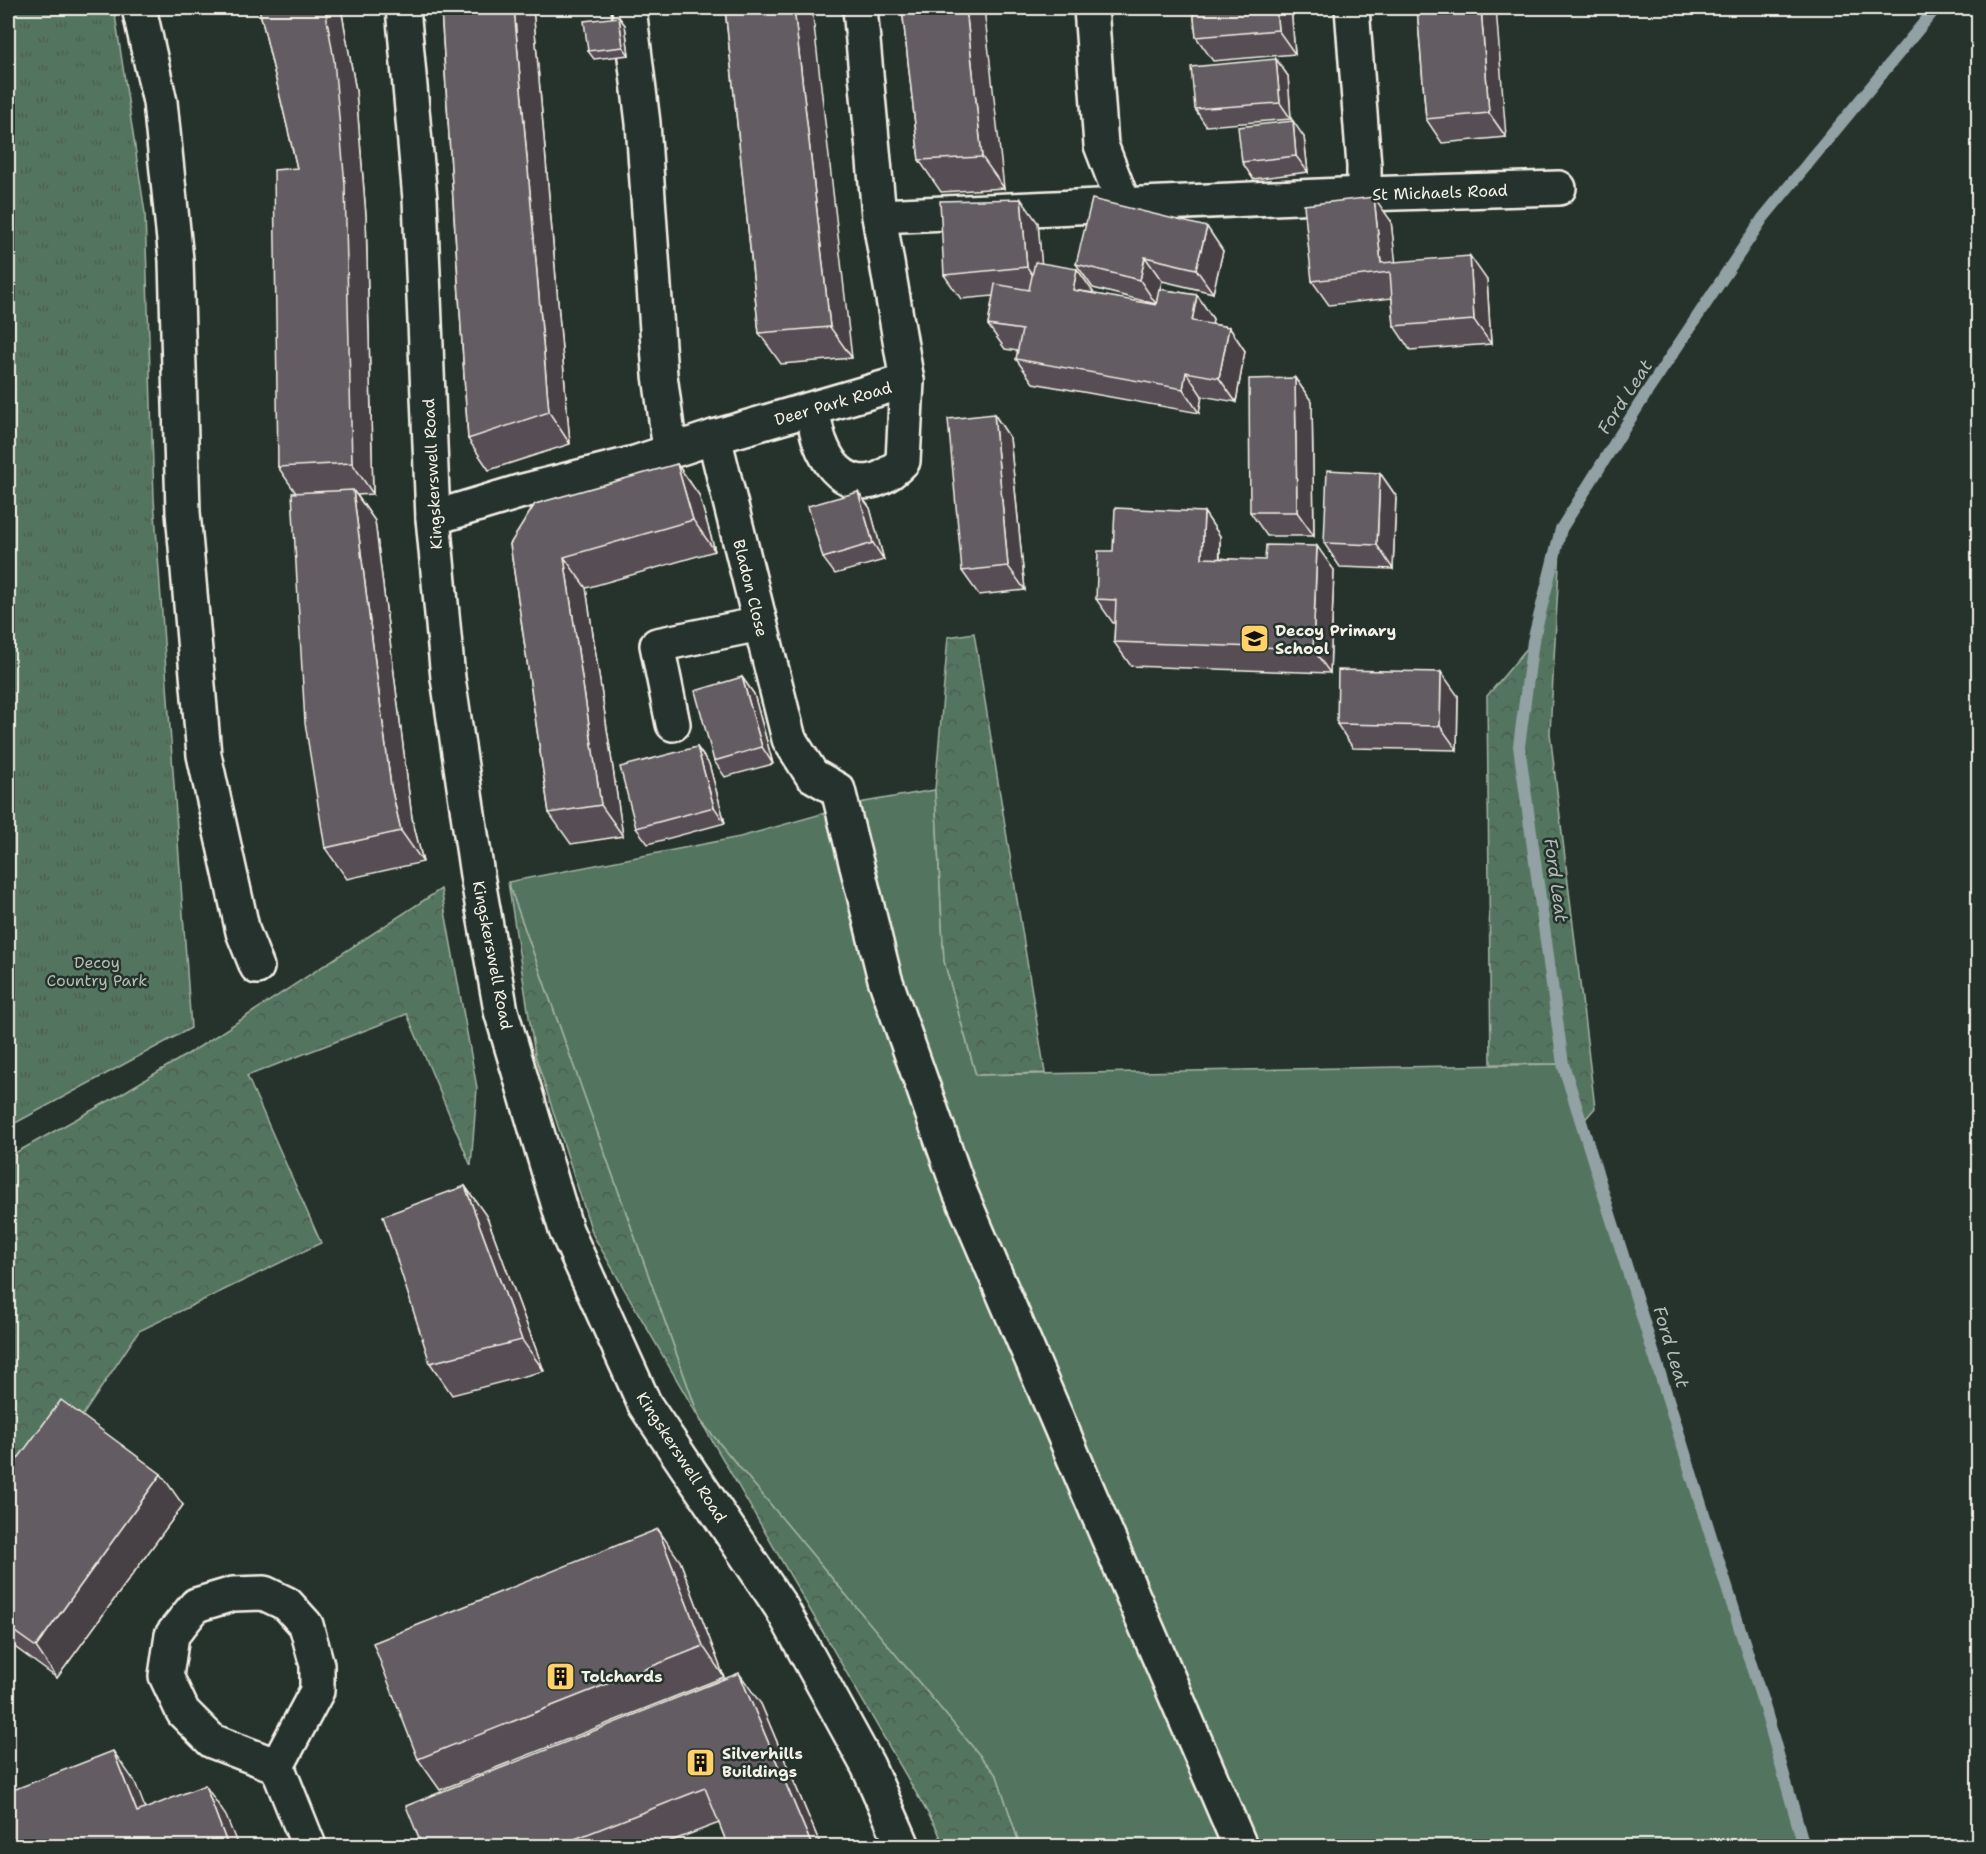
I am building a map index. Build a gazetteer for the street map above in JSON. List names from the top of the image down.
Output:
{
  "streets": {
    "street": [
      "St Michaels Road",
      "Deer Park Road",
      "Kingskerswell Road",
      "Bladon Close"
    ]
  },
  "crossings": [
    ["Deer Park Road", "Kingskerswell Road"],
    ["Deer Park Road", "Bladon Close"]
  ],
  "water": ["Ford Leat"],
  "parks": ["Decoy Country Park"],
  "places": {
    "school or university": ["Decoy Primary School"],
    "building": ["Tolchards", "Silverhills Buildings"]
  }
}
